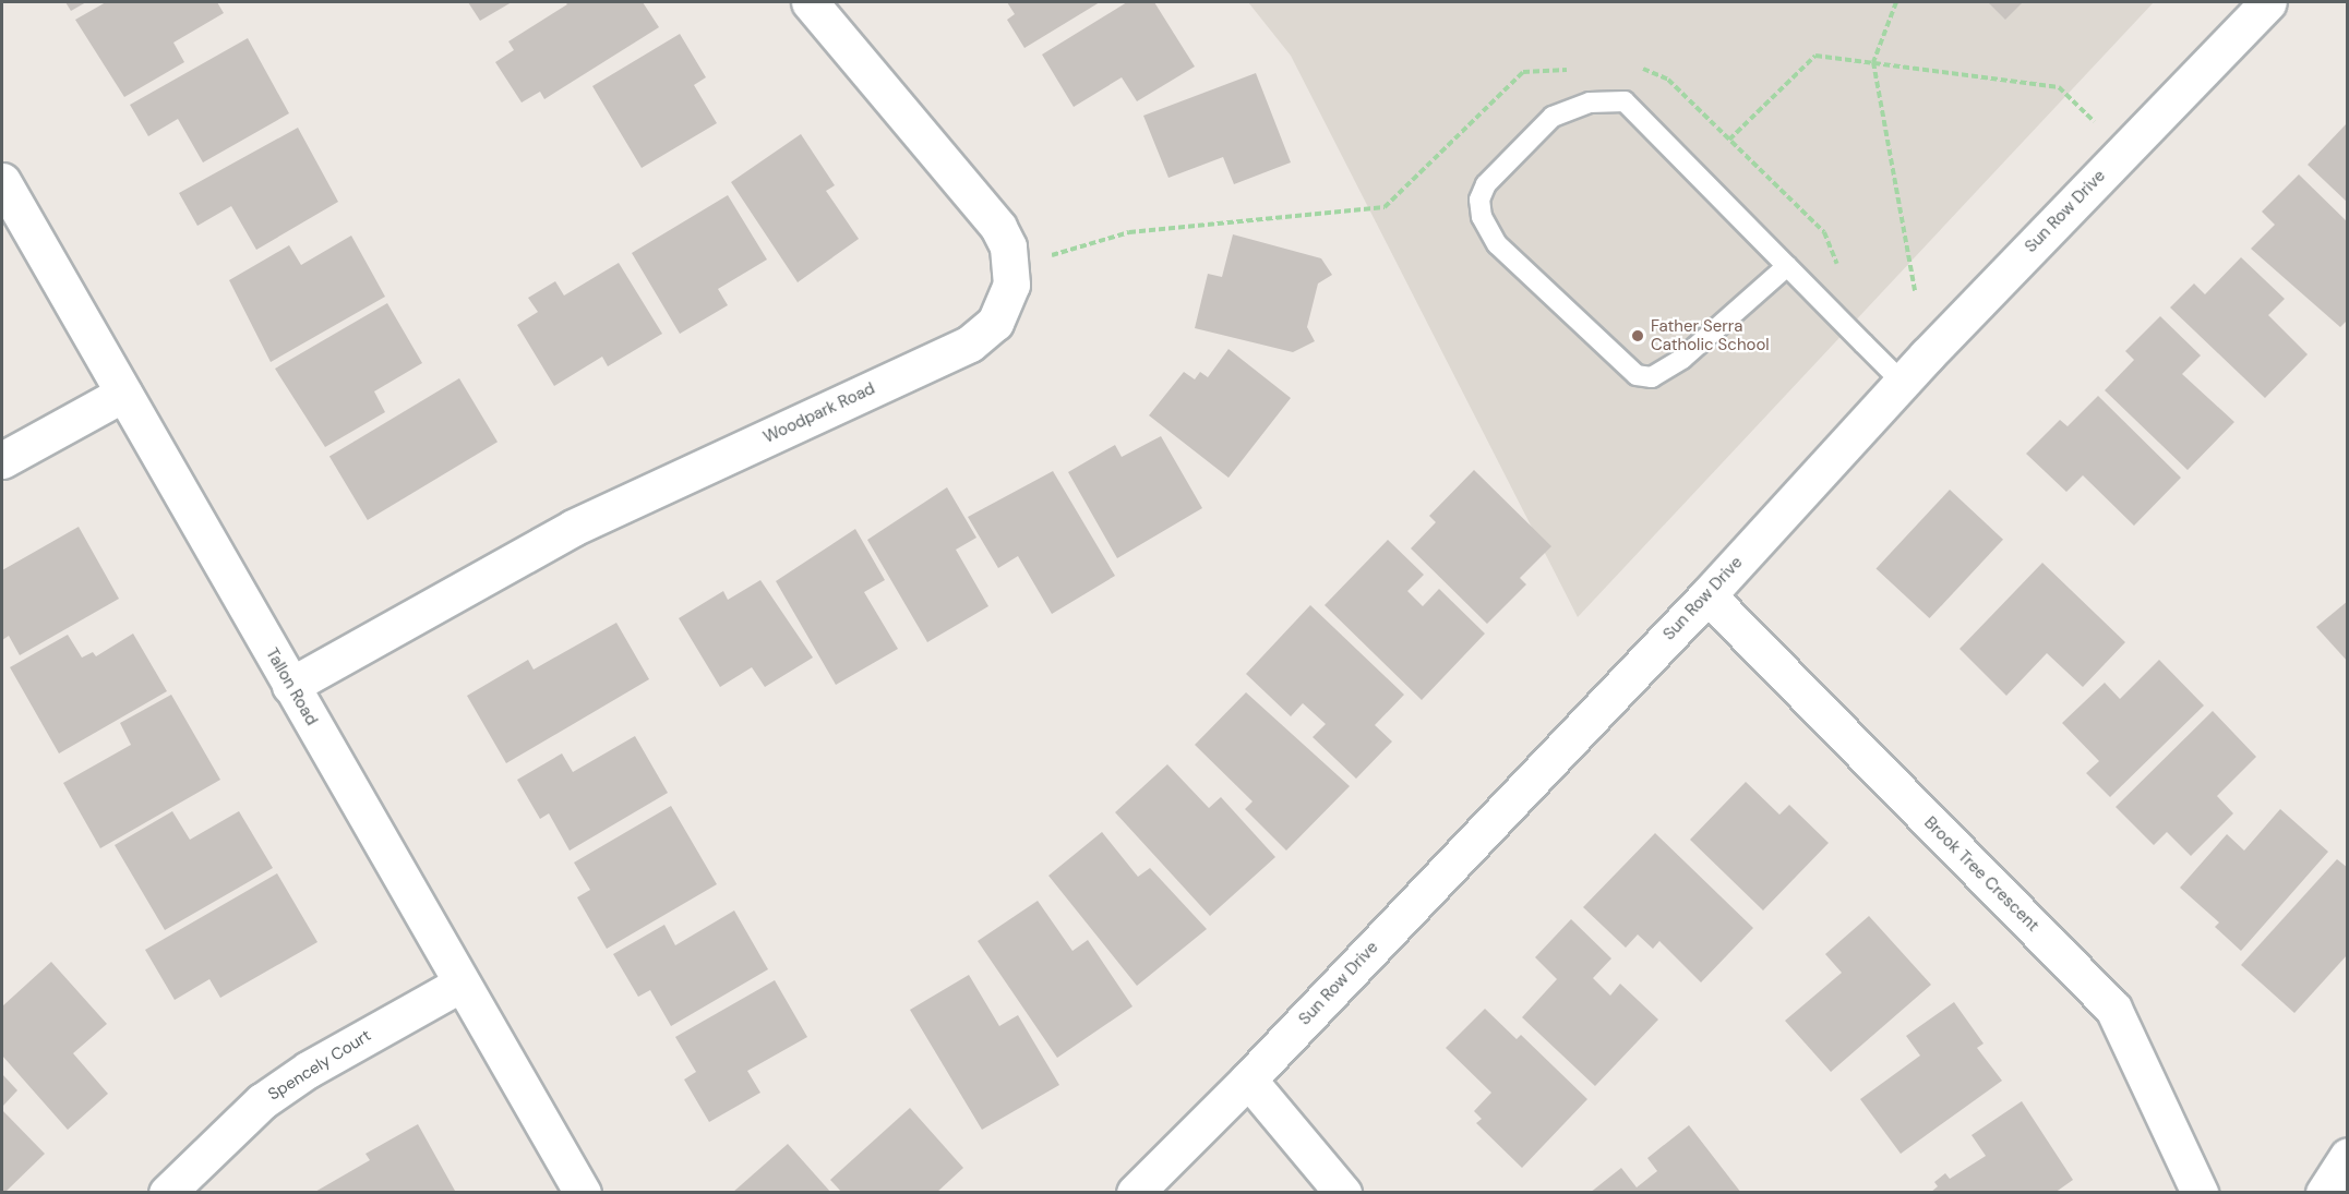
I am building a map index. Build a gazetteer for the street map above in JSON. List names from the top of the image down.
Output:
{
  "streets": {
    "street": [
      "Sun Row Drive",
      "Woodpark Road",
      "Tallon Road",
      "Brook Tree Crescent",
      "Spencely Court"
    ]
  },
  "crossings": [
    ["Sun Row Drive", "Brook Tree Crescent"],
    ["Woodpark Road", "Tallon Road"],
    ["Tallon Road", "Spencely Court"]
  ],
  "places": ["Father Serra Catholic School"]
}
